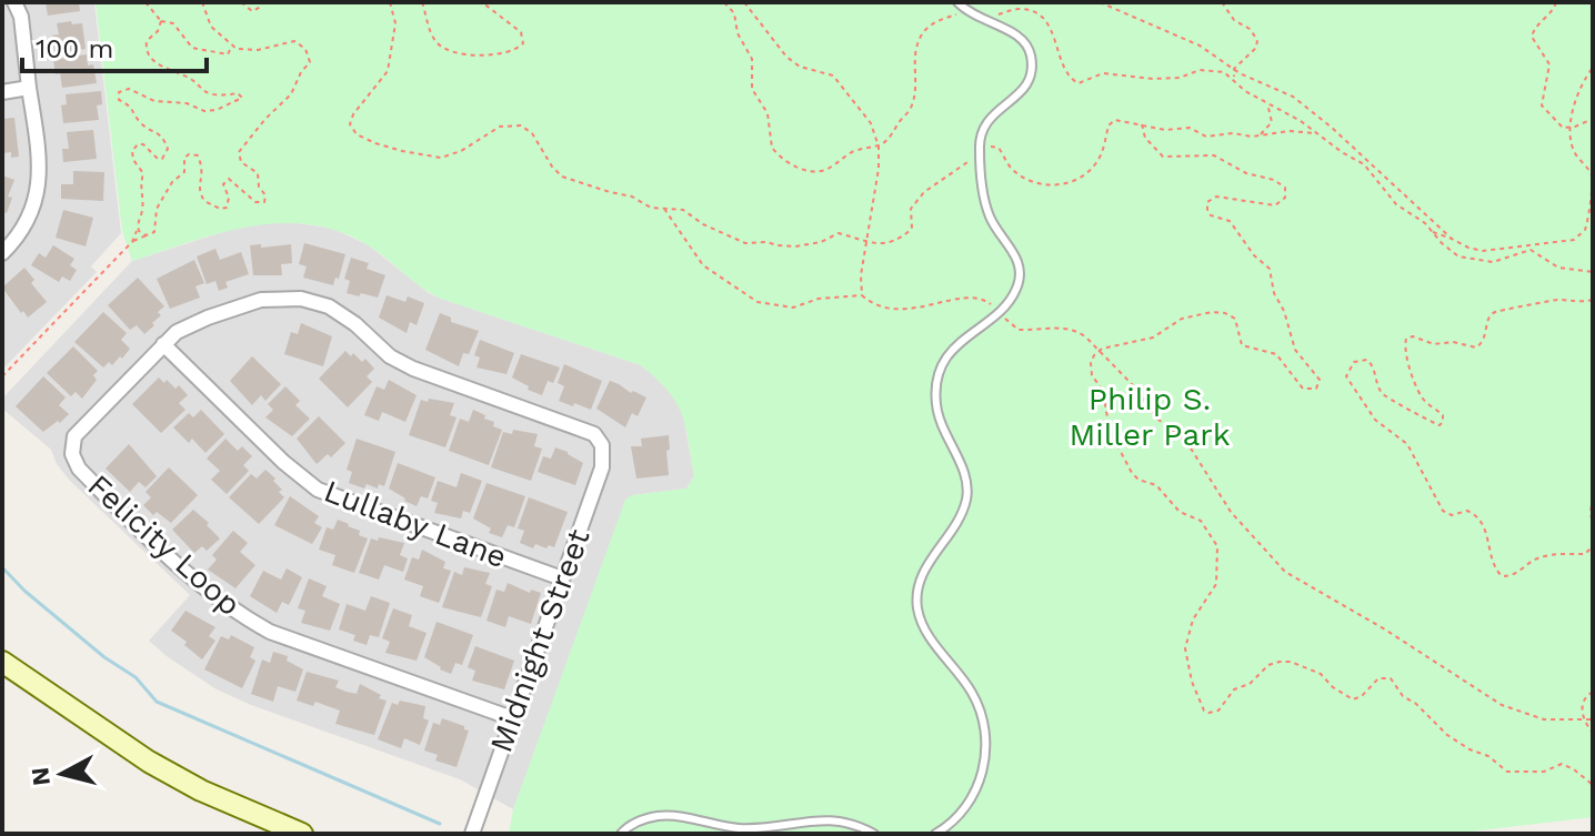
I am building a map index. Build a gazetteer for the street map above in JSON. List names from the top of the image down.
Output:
{
  "streets": {
    "street": ["Lullaby Lane", "Felicity Loop", "Midnight Street"]
  },
  "crossings": [
    ["Lullaby Lane", "Felicity Loop"],
    ["Lullaby Lane", "Midnight Street"],
    ["Felicity Loop", "Midnight Street"]
  ],
  "parks": ["Philip S. Miller Park"],
  "scale_bar": "100 m",
  "north": "left"
}
